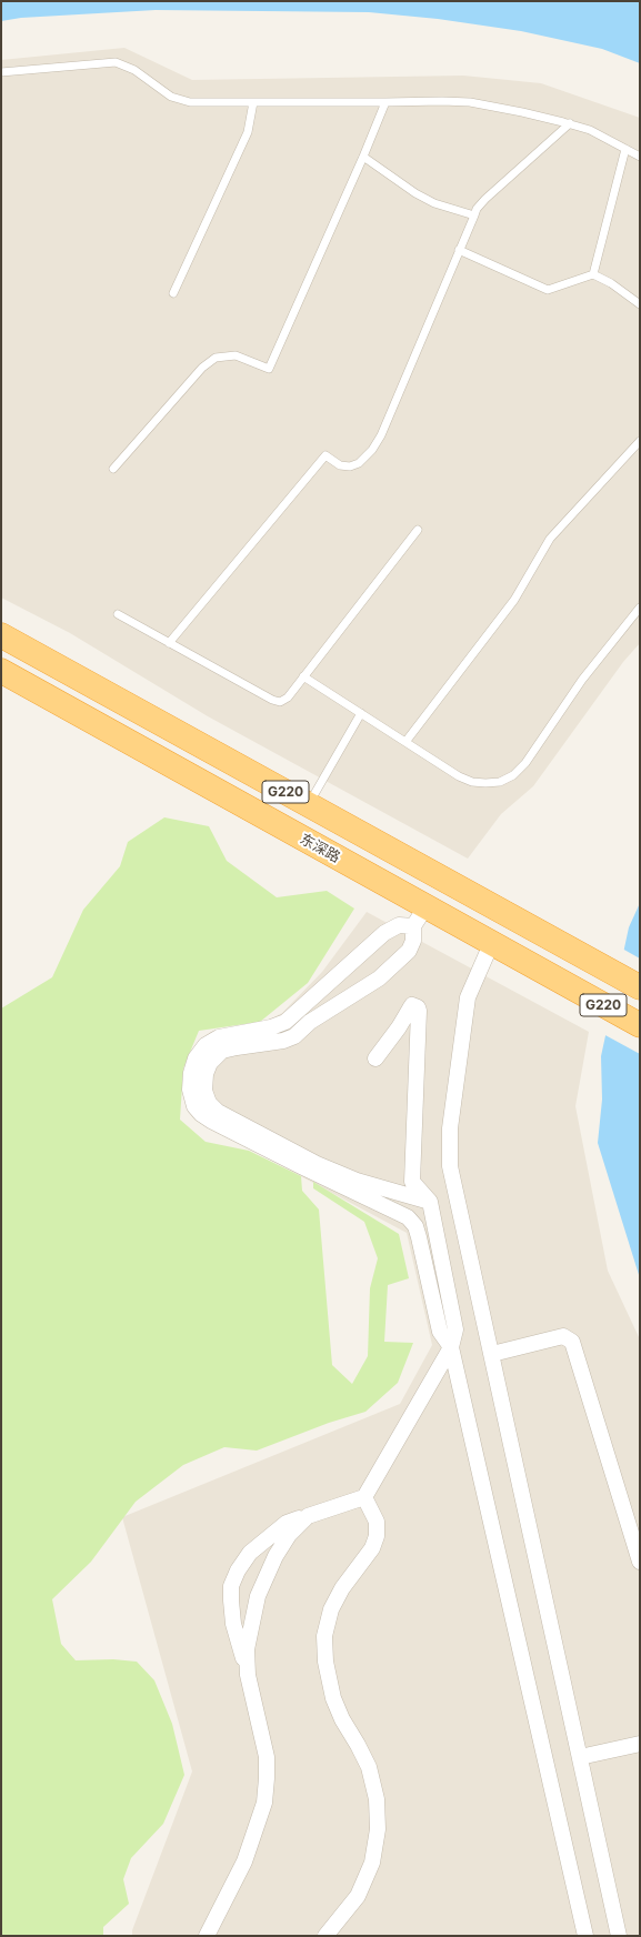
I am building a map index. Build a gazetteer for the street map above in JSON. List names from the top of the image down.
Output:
{
  "streets": {
    "highway": ["G220", "东深路"]
  }
}
